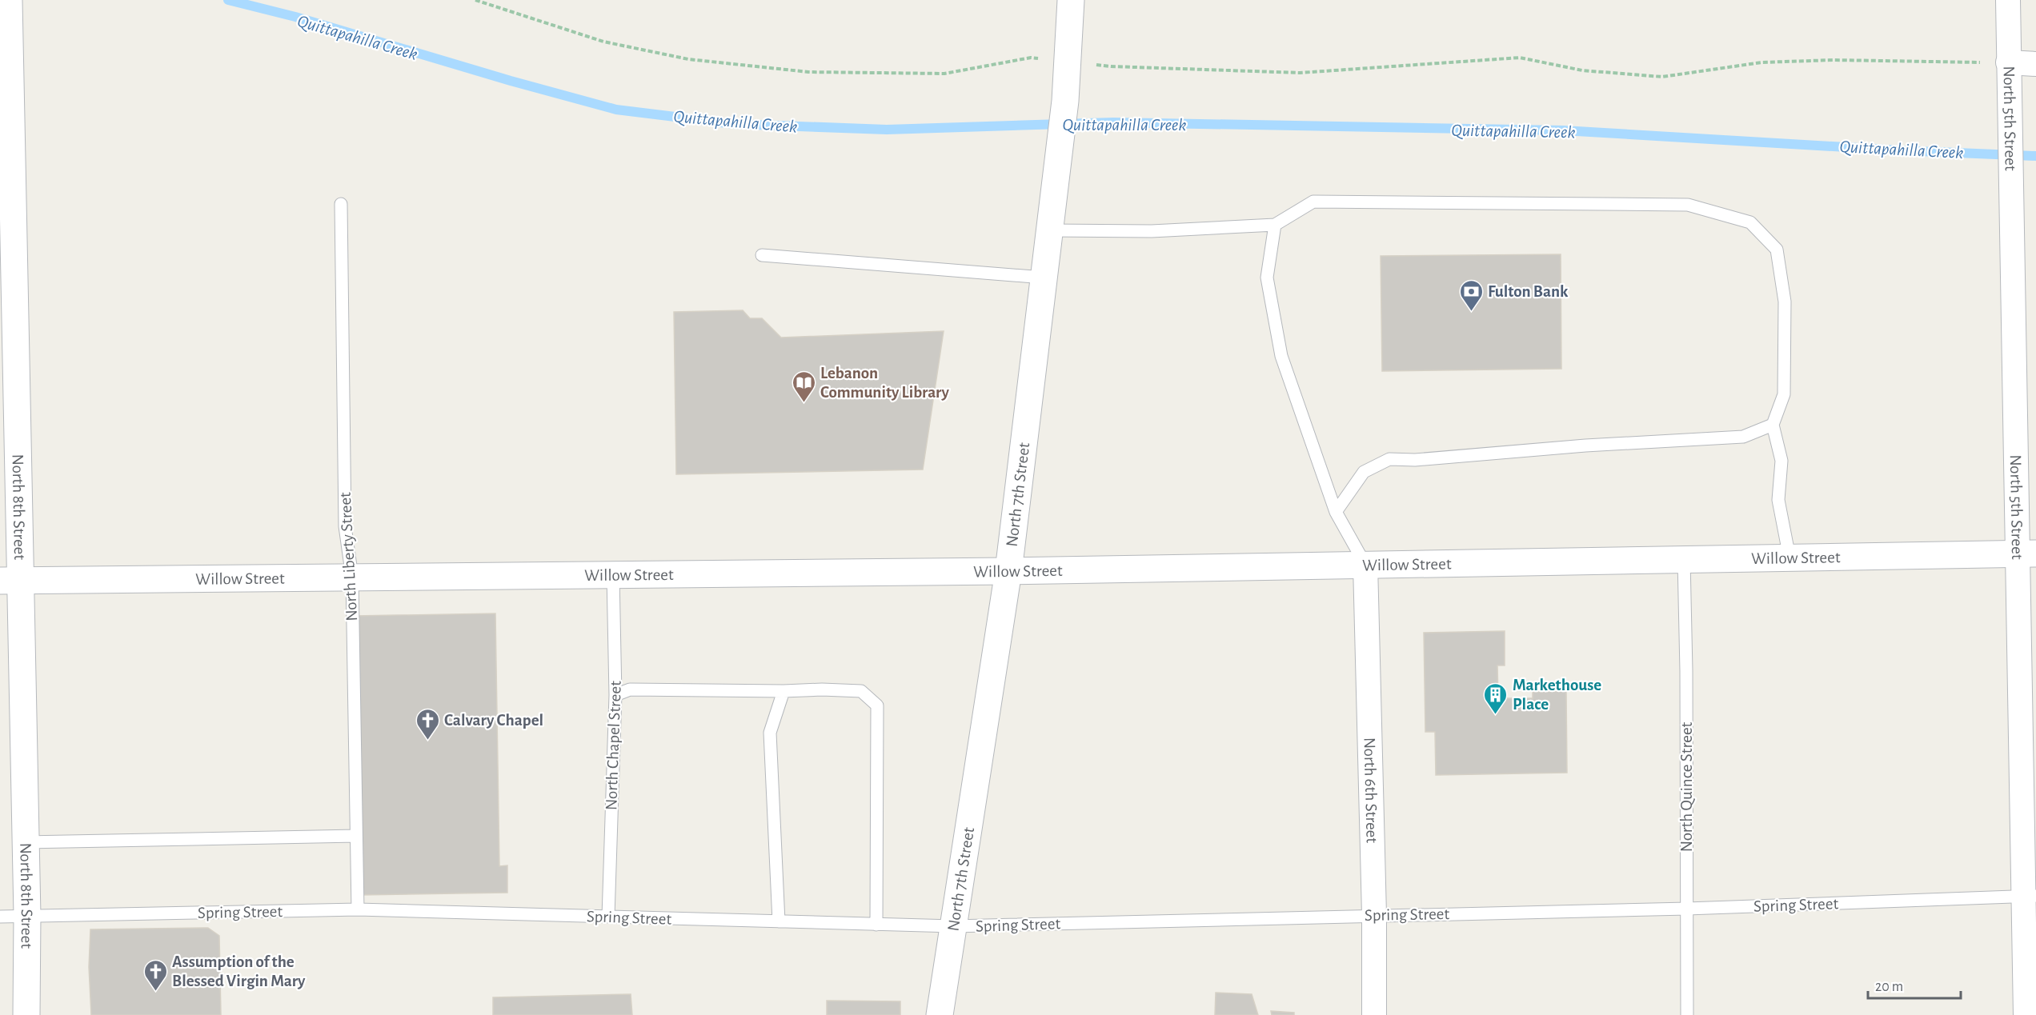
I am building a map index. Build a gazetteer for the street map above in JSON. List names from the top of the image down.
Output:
{
  "streets": {
    "street": [
      "North 5th Street",
      "North 7th Street",
      "North 8th Street",
      "Willow Street",
      "North 6th Street"
    ],
    "lane": [
      "North Liberty Street",
      "North Chapel Street",
      "North Quince Street",
      "Spring Street"
    ]
  },
  "crossings": [
    ["North 5th Street", "Willow Street"],
    ["North 5th Street", "Spring Street"],
    ["North 7th Street", "Willow Street"],
    ["North 7th Street", "Spring Street"],
    ["North 8th Street", "Willow Street"],
    ["North 8th Street", "Spring Street"],
    ["North Liberty Street", "Willow Street"],
    ["North Liberty Street", "Spring Street"],
    ["Willow Street", "North Chapel Street"],
    ["Willow Street", "North Quince Street"],
    ["Willow Street", "North 6th Street"],
    ["North Chapel Street", "Spring Street"],
    ["North Quince Street", "Spring Street"],
    ["North 6th Street", "Spring Street"]
  ],
  "water": ["Quittapahilla Creek"],
  "places": {
    "bank": ["Fulton Bank"],
    "library": ["Lebanon Community Library"],
    "building": ["Markethouse Place"],
    "church": ["Calvary Chapel", "Assumption of the Blessed Virgin Mary"]
  },
  "scale_bar": "20 m"
}
